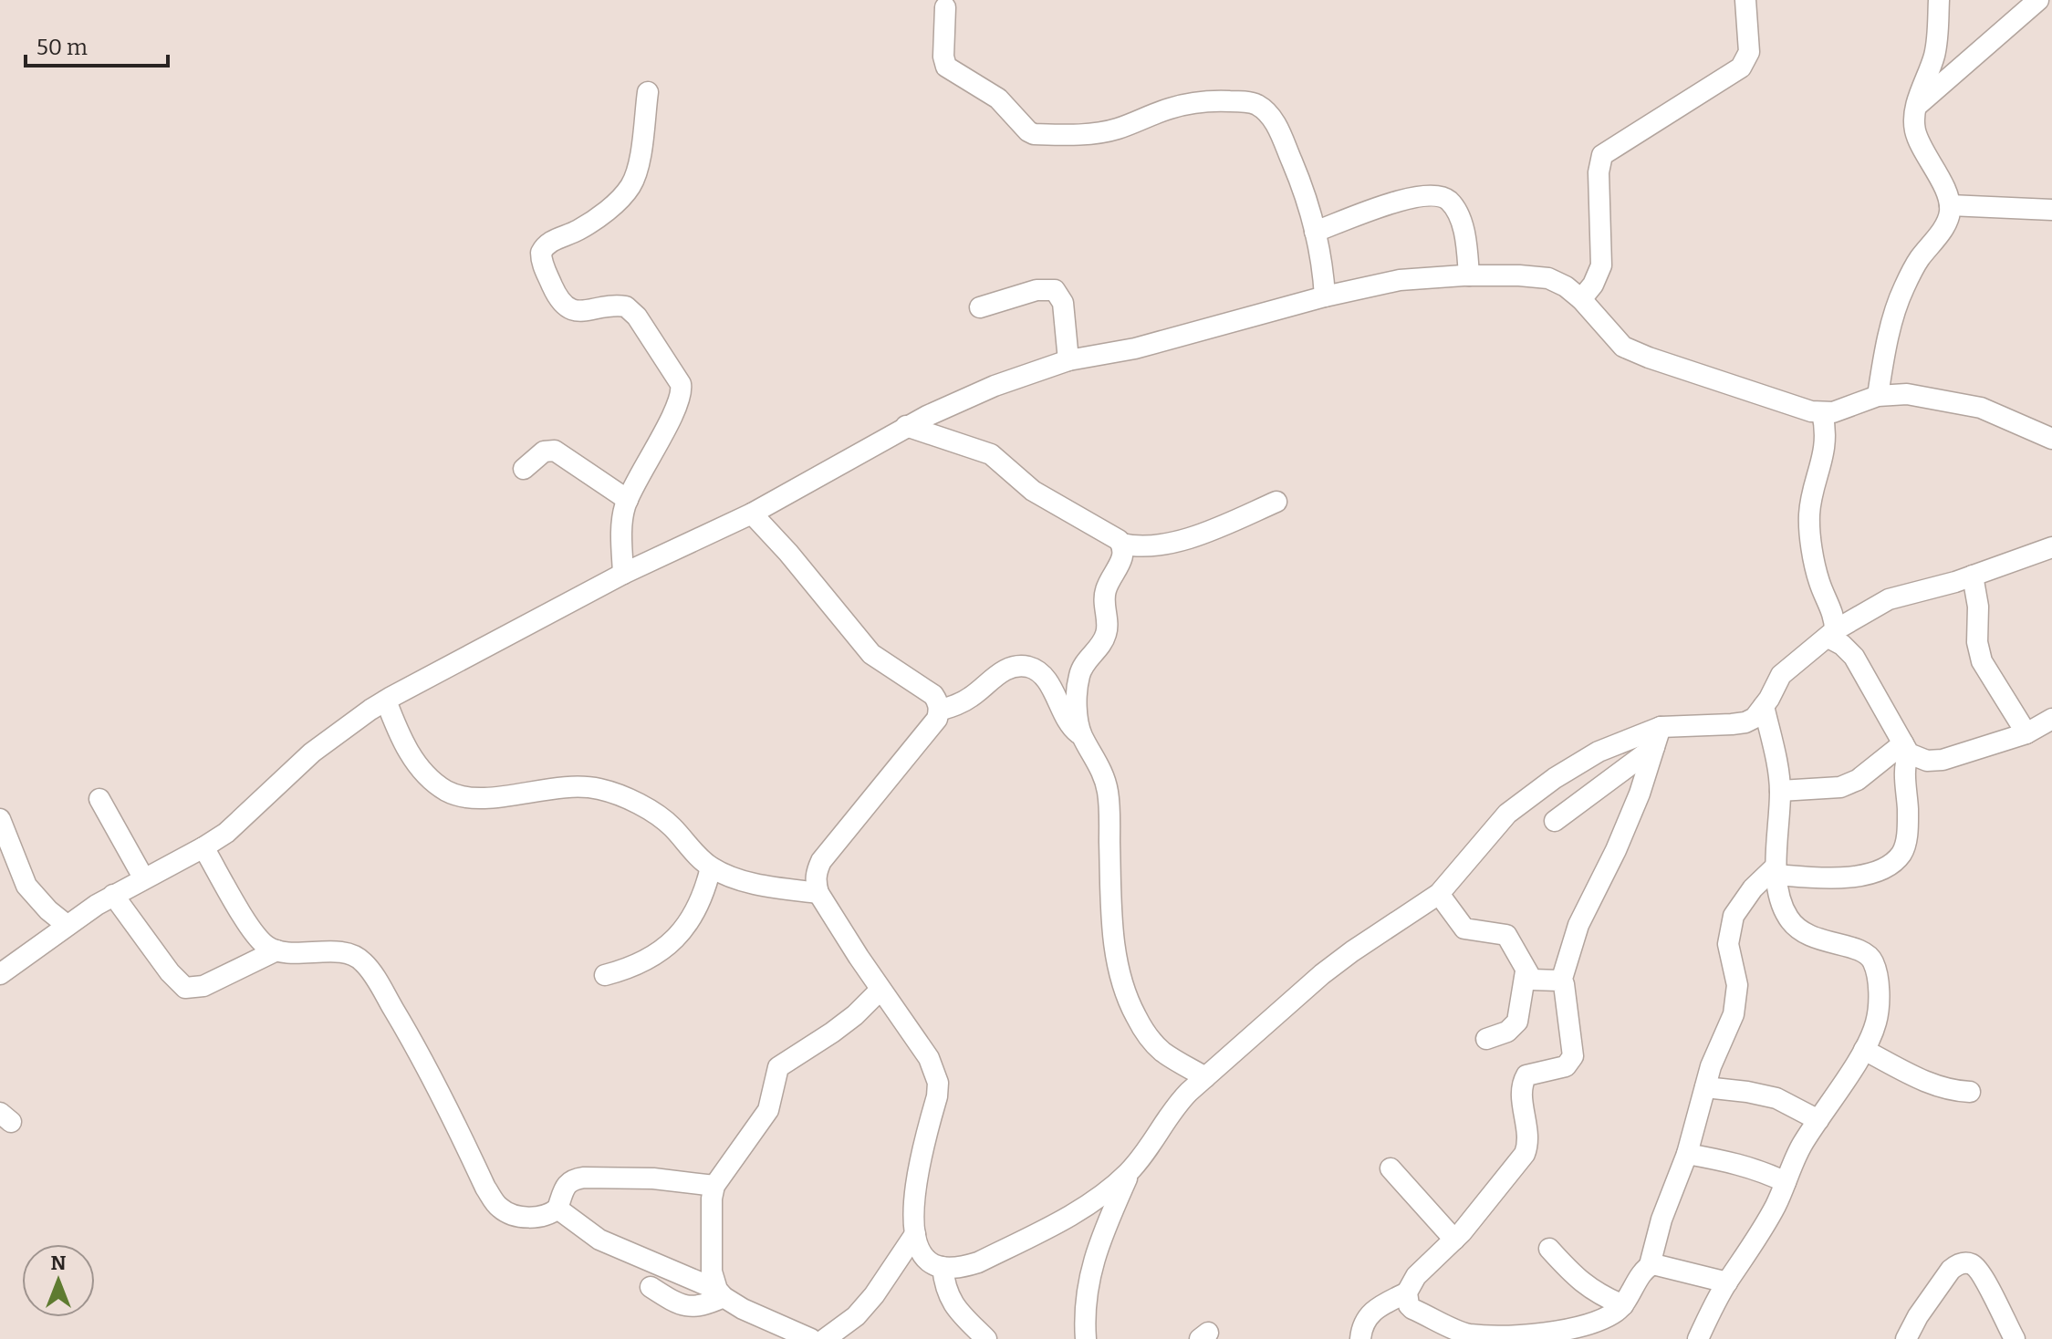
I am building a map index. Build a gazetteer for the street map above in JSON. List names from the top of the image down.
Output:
{
  "scale_bar": "50 m",
  "north": "top"
}
